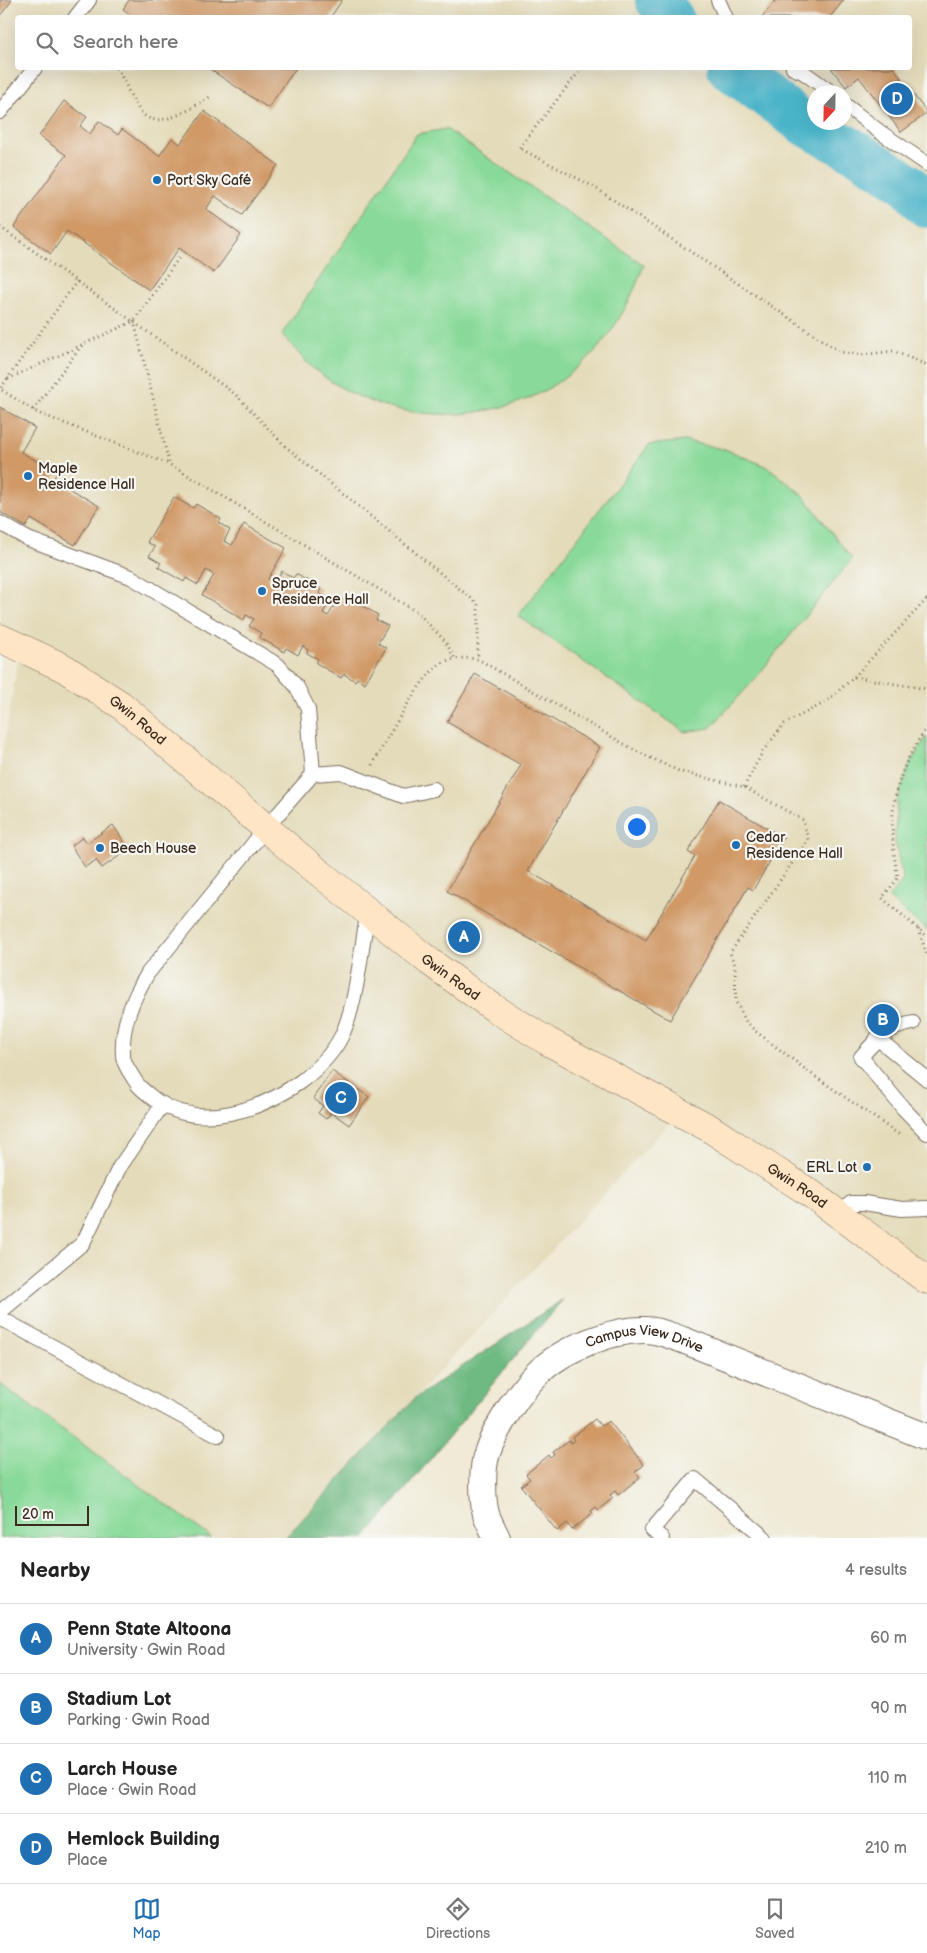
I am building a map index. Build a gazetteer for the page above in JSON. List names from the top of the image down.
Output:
{
  "streets": {
    "street": ["Gwin Road", "Campus View Drive"]
  },
  "places": [
    "Port Sky Café",
    "Maple Residence Hall",
    "Spruce Residence Hall",
    "Cedar Residence Hall",
    "Beech House",
    "ERL Lot"
  ],
  "scale_bar": "20 m",
  "north": "bottom",
  "page": {
    "search": "Search here",
    "pins": [
      "D",
      "A",
      "B",
      "C"
    ],
    "scale": "20 m",
    "heading": ["Nearby", "4 results"],
    "list": [
      {
        "mark": "A",
        "name": "Penn State Altoona",
        "note": "University · Gwin Road",
        "value": "60 m"
      },
      {
        "mark": "B",
        "name": "Stadium Lot",
        "note": "Parking · Gwin Road",
        "value": "90 m"
      },
      {
        "mark": "C",
        "name": "Larch House",
        "note": "Place · Gwin Road",
        "value": "110 m"
      },
      {
        "mark": "D",
        "name": "Hemlock Building",
        "note": "Place",
        "value": "210 m"
      }
    ],
    "nav": ["Map", "Directions", "Saved"]
  }
}
